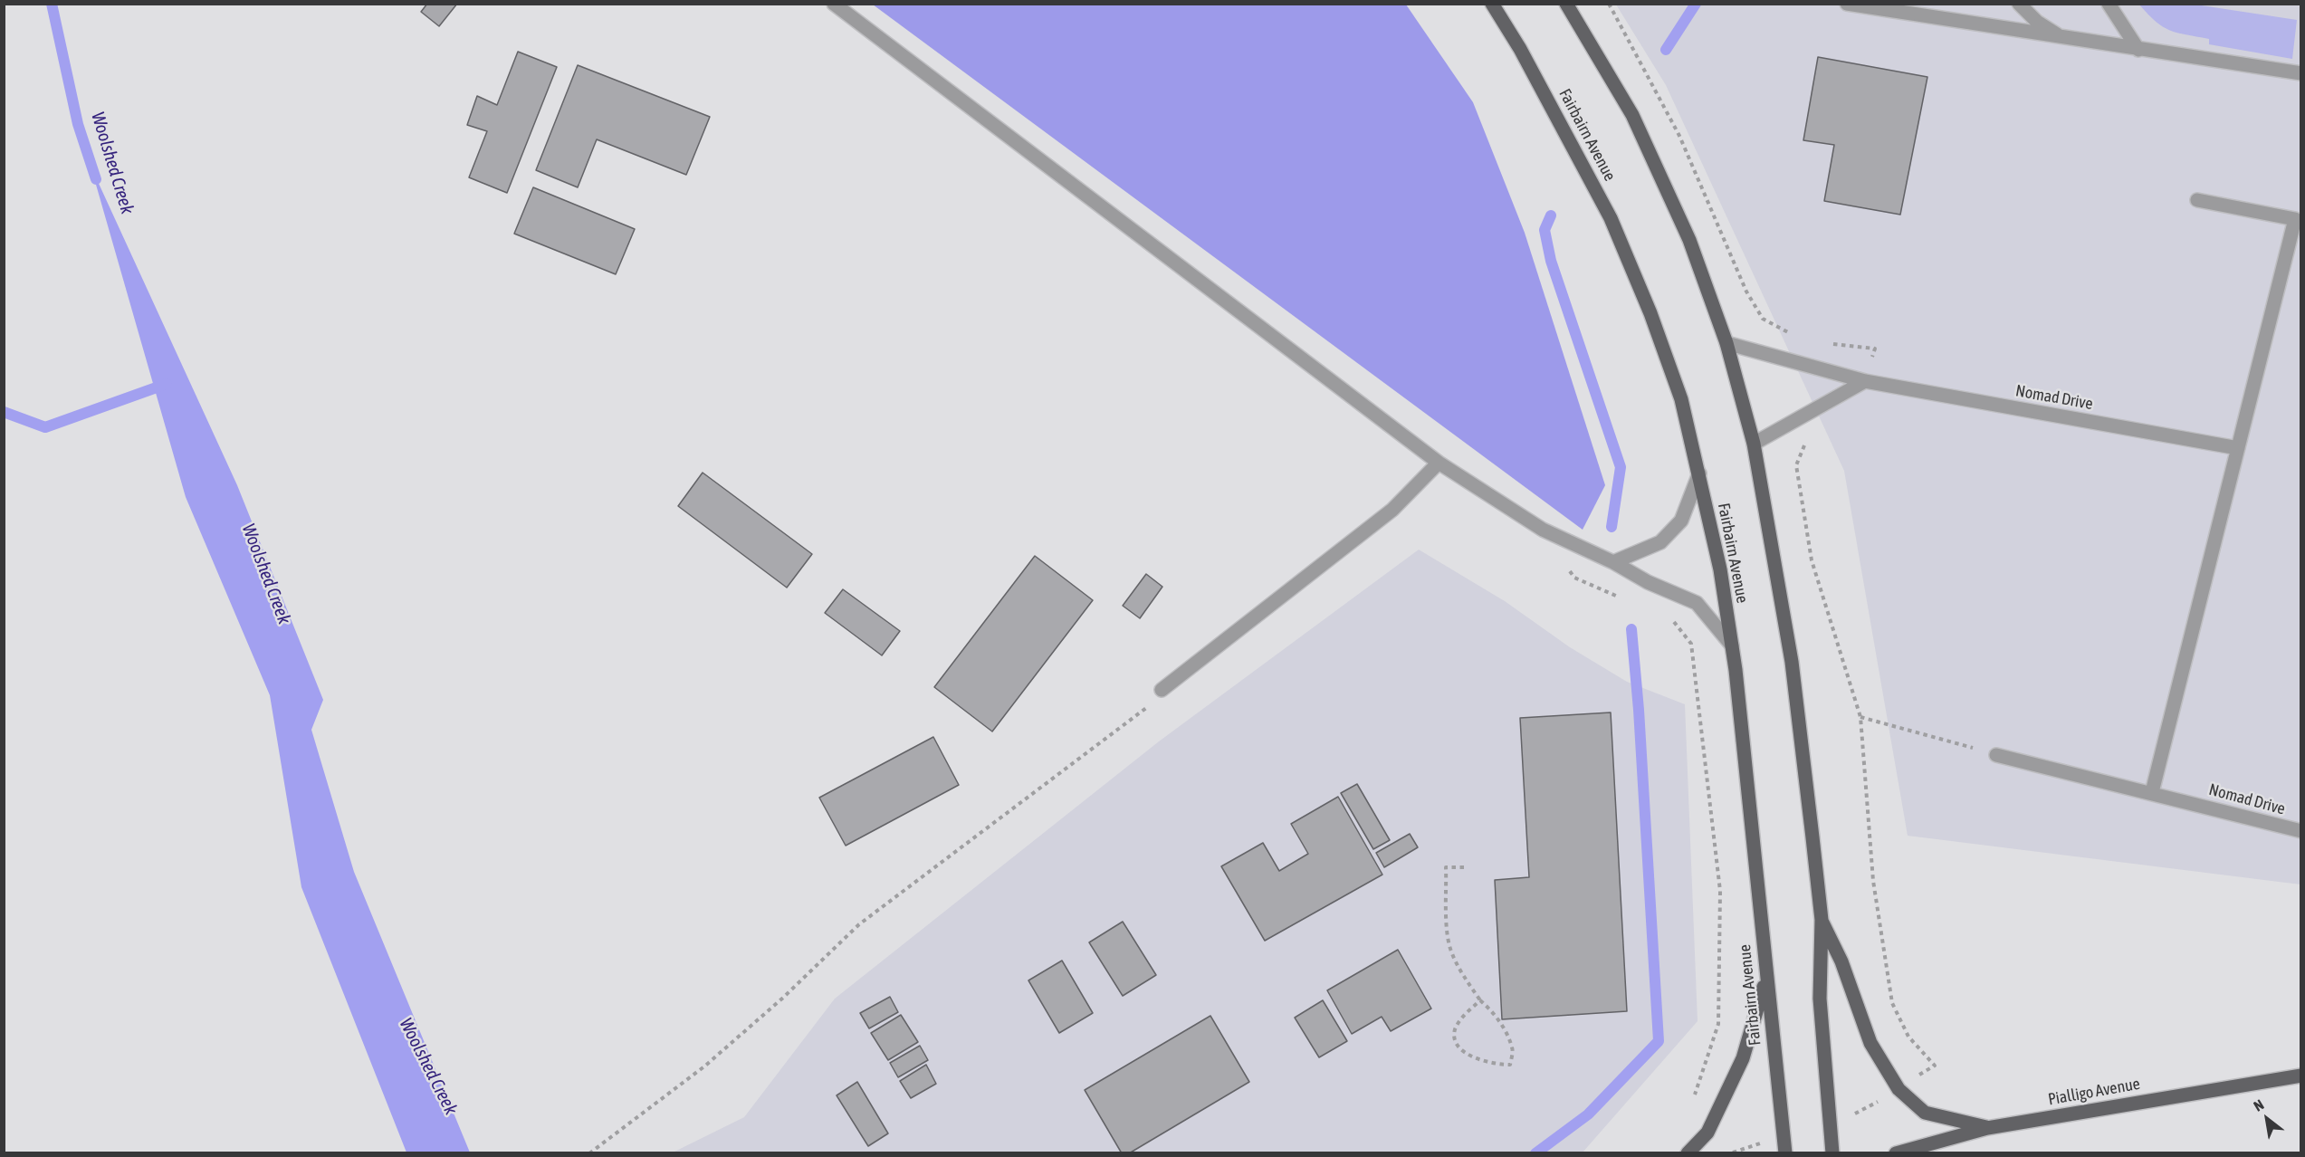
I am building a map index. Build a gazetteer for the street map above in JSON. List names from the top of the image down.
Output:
{
  "streets": {
    "main road": ["Fairbairn Avenue", "Pialligo Avenue"],
    "street": ["Nomad Drive"]
  },
  "water": ["Woolshed Creek"],
  "north": "top left"
}
